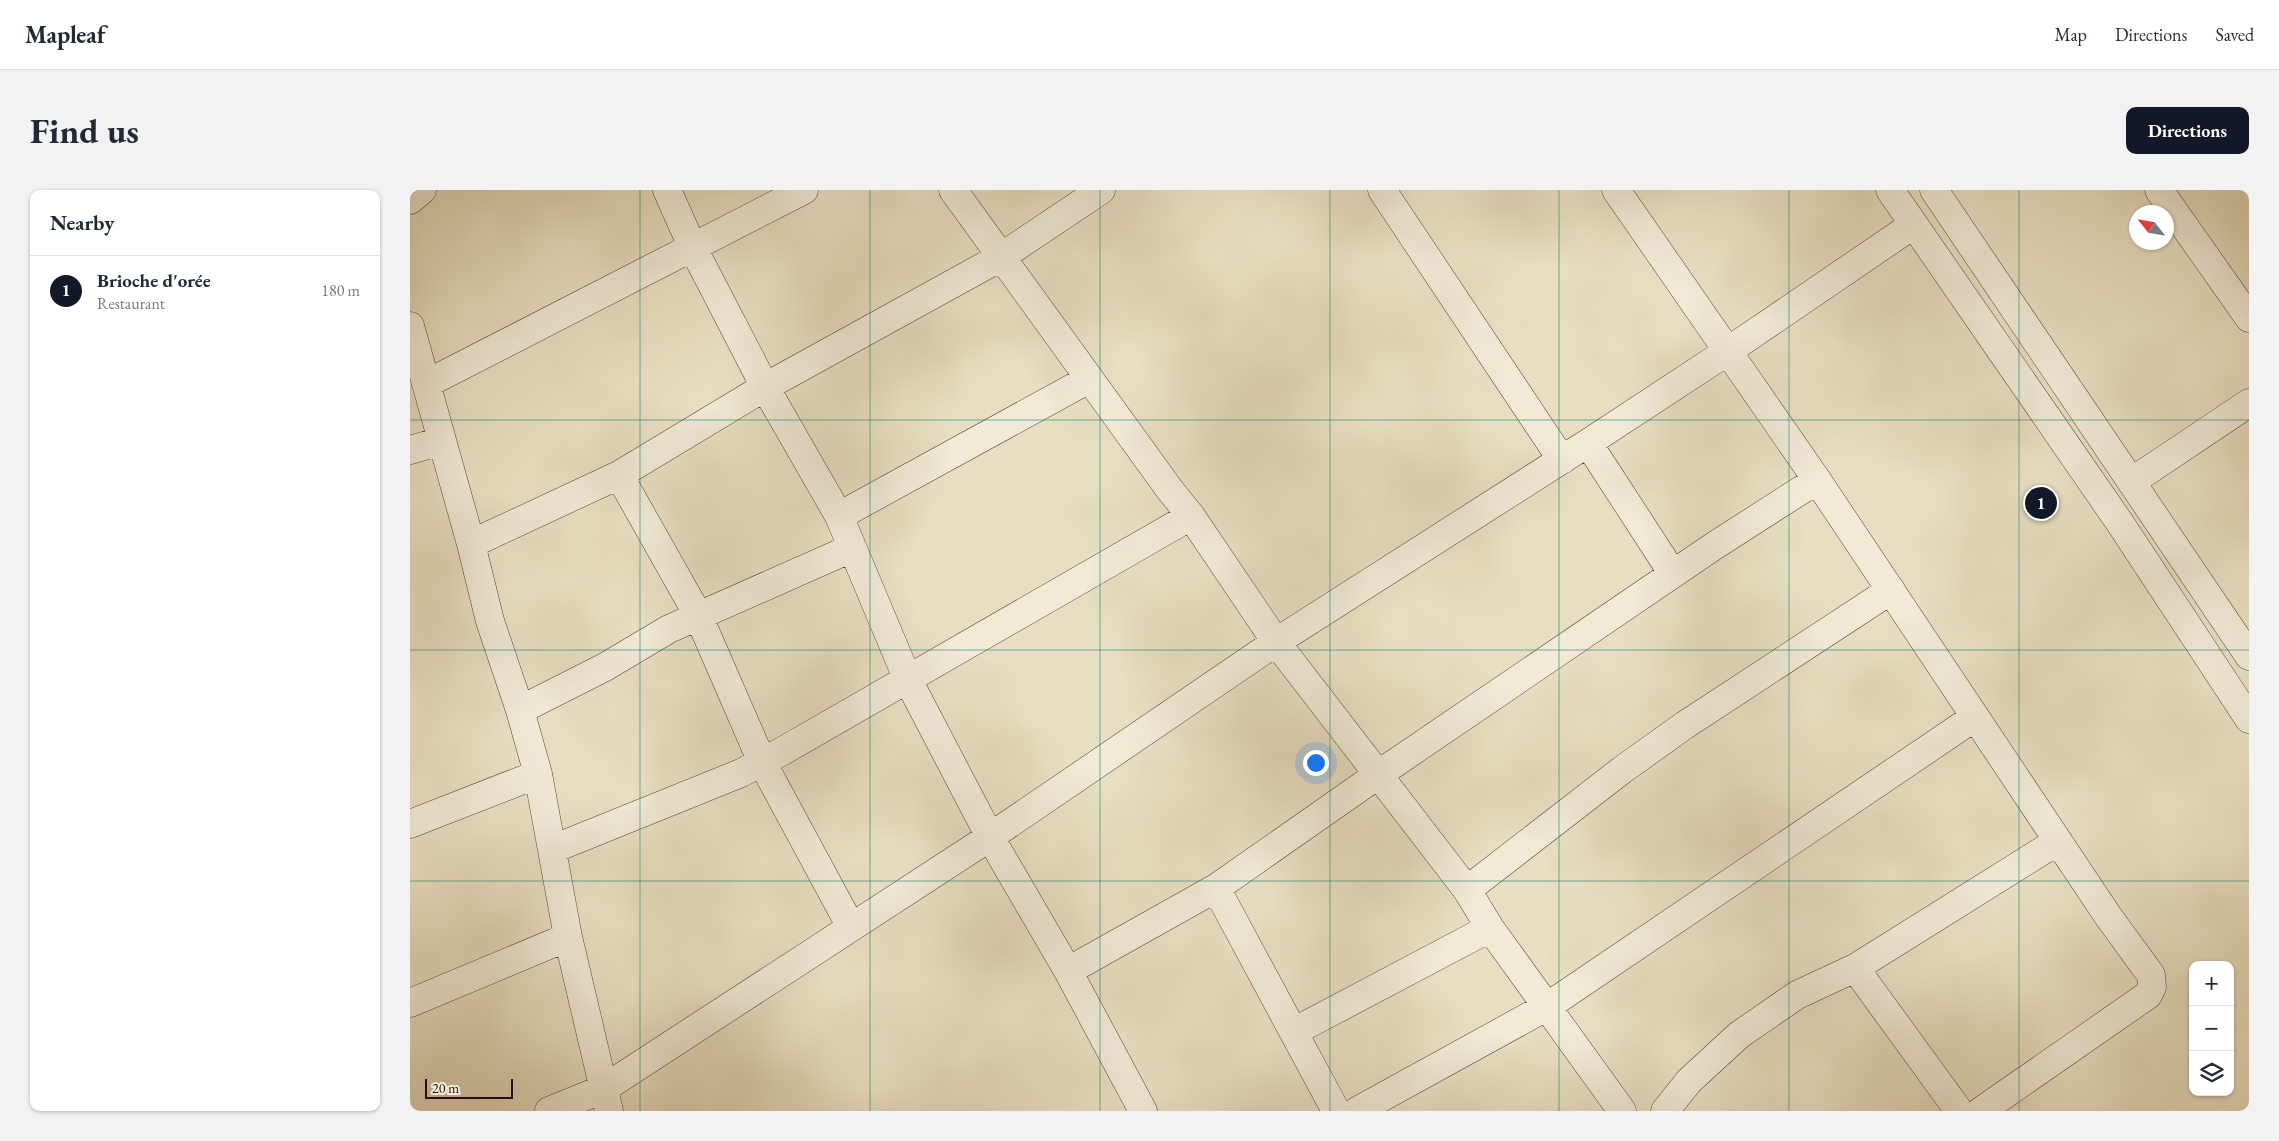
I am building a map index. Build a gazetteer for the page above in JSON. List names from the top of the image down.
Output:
{
  "scale_bar": "20 m",
  "north": "top left",
  "page": {
    "header": "Mapleaf",
    "nav": ["Map", "Directions", "Saved"],
    "buttons": "Directions",
    "title": "Find us",
    "heading": "Nearby",
    "list": [
      {
        "mark": "1",
        "name": "Brioche d'orée",
        "note": "Restaurant",
        "value": "180 m"
      }
    ],
    "pins": "1",
    "map_buttons": ["+", "−"],
    "scale": "20 m"
  }
}
